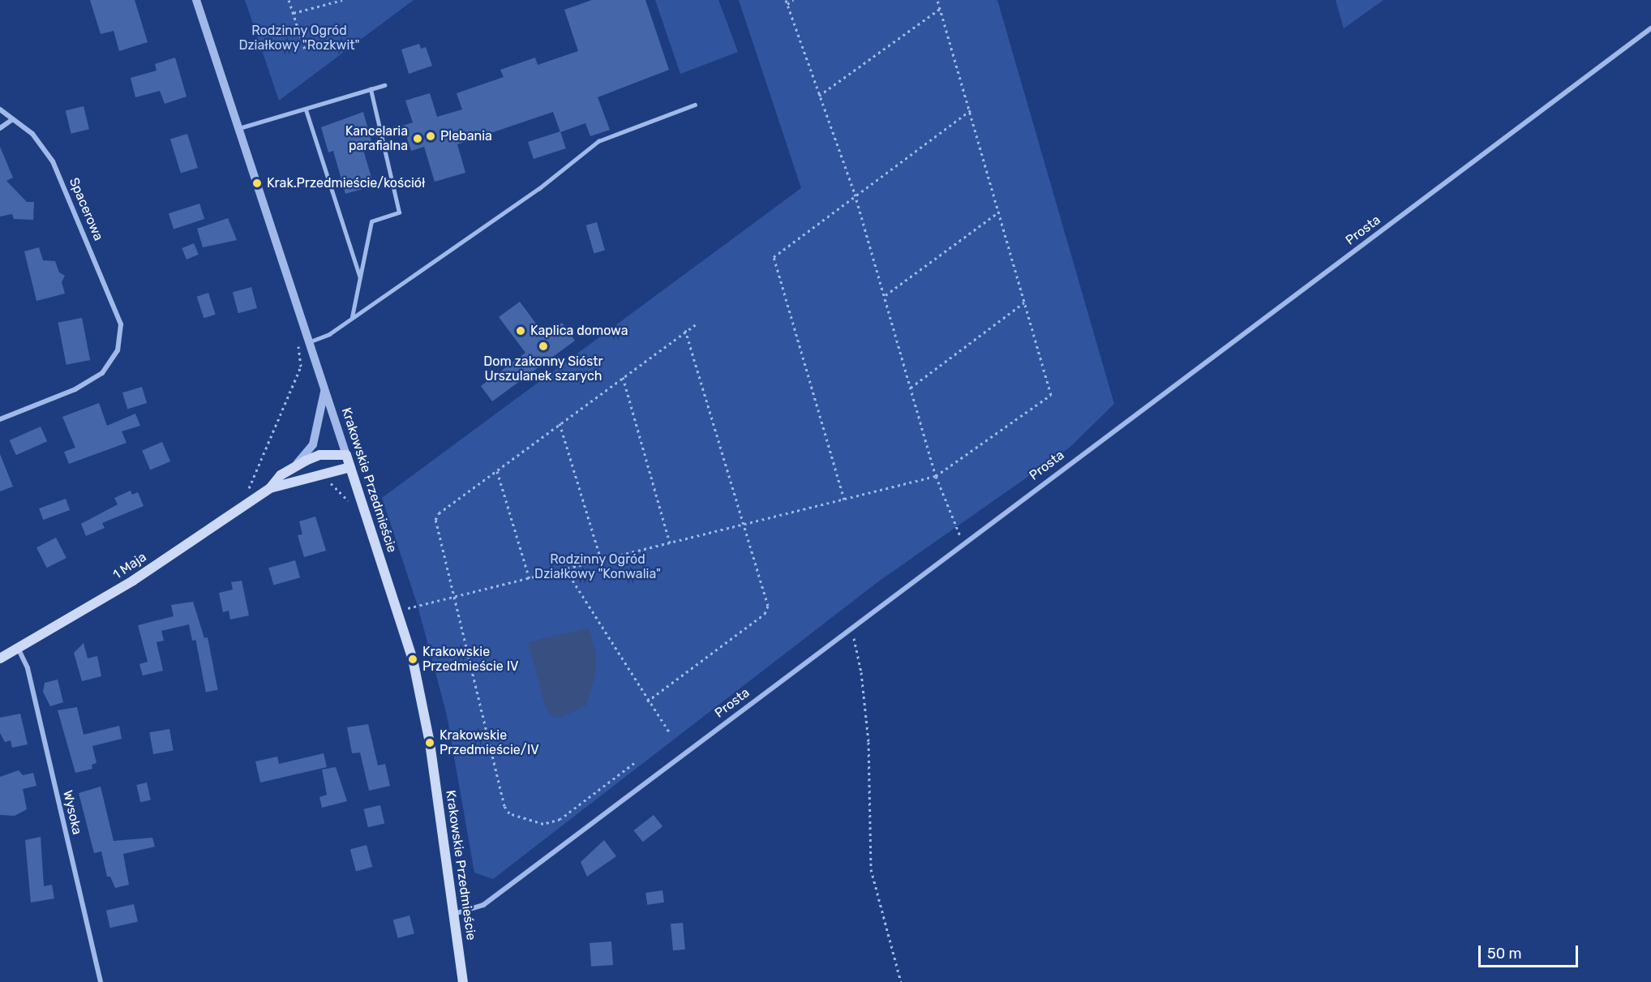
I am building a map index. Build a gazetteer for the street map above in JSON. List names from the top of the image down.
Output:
{
  "streets": {
    "main road": ["Krakowskie Przedmieście", "1 Maja"],
    "street": ["Spacerowa", "Prosta", "Wysoka"]
  },
  "crossings": [
    ["Prosta", "Krakowskie Przedmieście"],
    ["Krakowskie Przedmieście", "1 Maja"],
    ["1 Maja", "Wysoka"]
  ],
  "parks": ["Rodzinny Ogród Działkowy \"Rozkwit\"", "Rodzinny Ogród Działkowy \"Konwalia\""],
  "places": [
    "Plebania",
    "Kancelaria parafialna",
    "Krak.Przedmieście/kościół",
    "Kaplica domowa",
    "Dom zakonny Sióstr Urszulanek szarych",
    "Krakowskie Przedmieście IV",
    "Krakowskie Przedmieście/IV"
  ],
  "scale_bar": "50 m"
}
